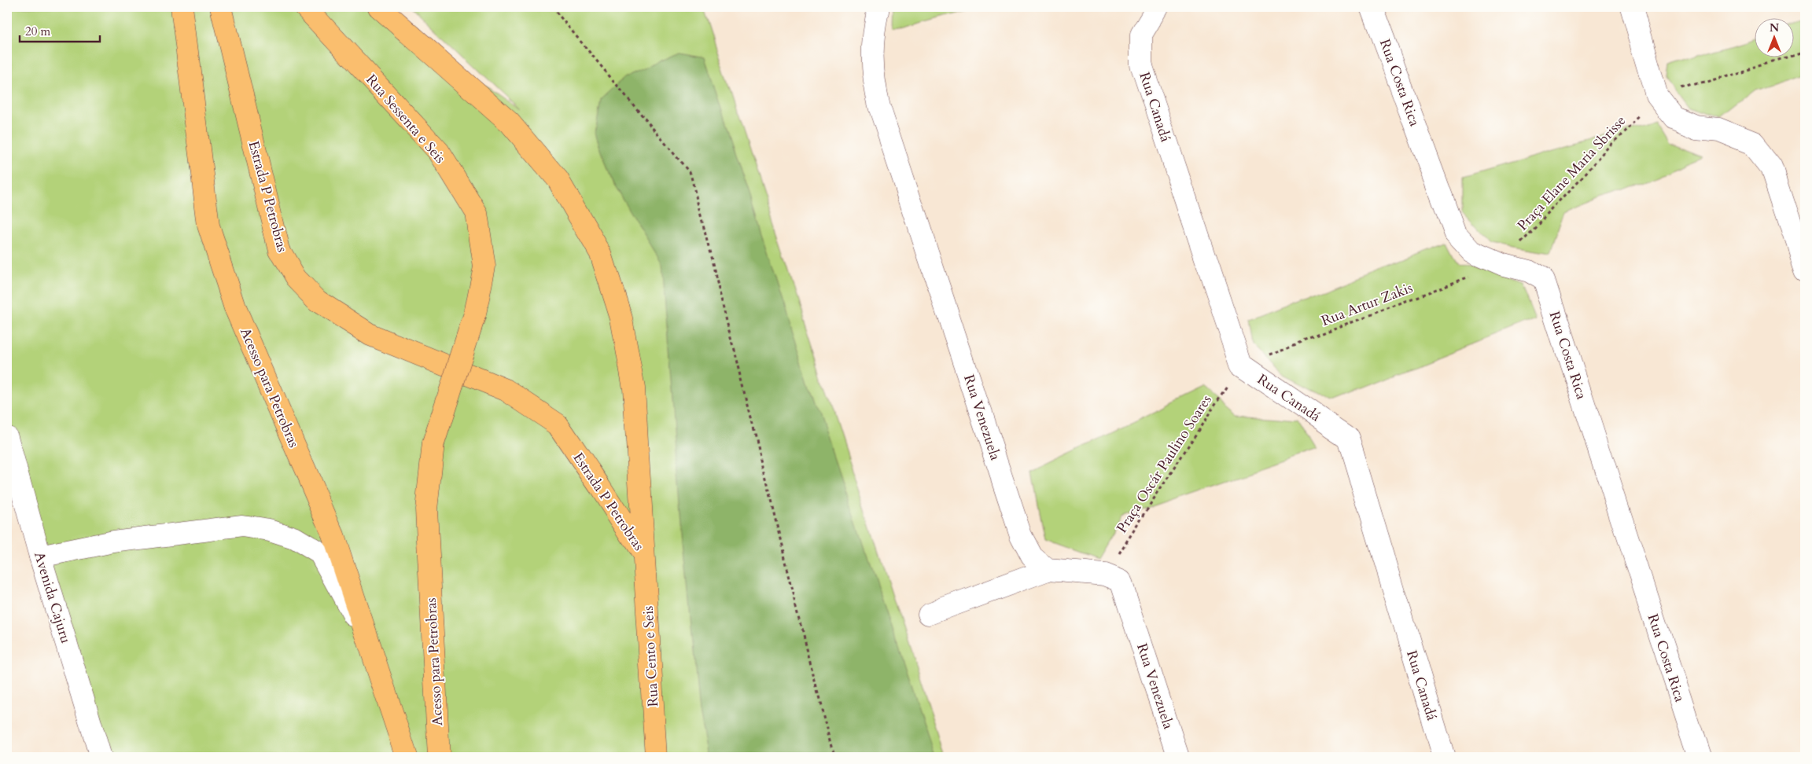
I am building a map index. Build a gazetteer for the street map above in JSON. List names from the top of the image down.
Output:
{
  "streets": {
    "main road": [
      "Rua Sessenta e Seis",
      "Estrada P Petrobras",
      "Acesso para Petrobras",
      "Rua Cento e Seis"
    ],
    "street": [
      "Rua Costa Rica",
      "Rua Canadá",
      "Rua Venezuela",
      "Avenida Cajuru"
    ],
    "path": ["Praça Elane Maria Sbrisse", "Rua Artur Zakis", "Praça Oscár Paulino Soares"]
  },
  "crossings": [
    ["Rua Costa Rica", "Praça Elane Maria Sbrisse"],
    ["Rua Costa Rica", "Rua Artur Zakis"],
    ["Rua Canadá", "Rua Artur Zakis"],
    ["Rua Canadá", "Praça Oscár Paulino Soares"],
    ["Rua Sessenta e Seis", "Acesso para Petrobras"],
    ["Praça Elane Maria Sbrisse", "Rua Artur Zakis"],
    ["Estrada P Petrobras", "Rua Cento e Seis"],
    ["Rua Artur Zakis", "Praça Oscár Paulino Soares"],
    ["Rua Venezuela", "Praça Oscár Paulino Soares"]
  ],
  "scale_bar": "20 m",
  "north": "top"
}
